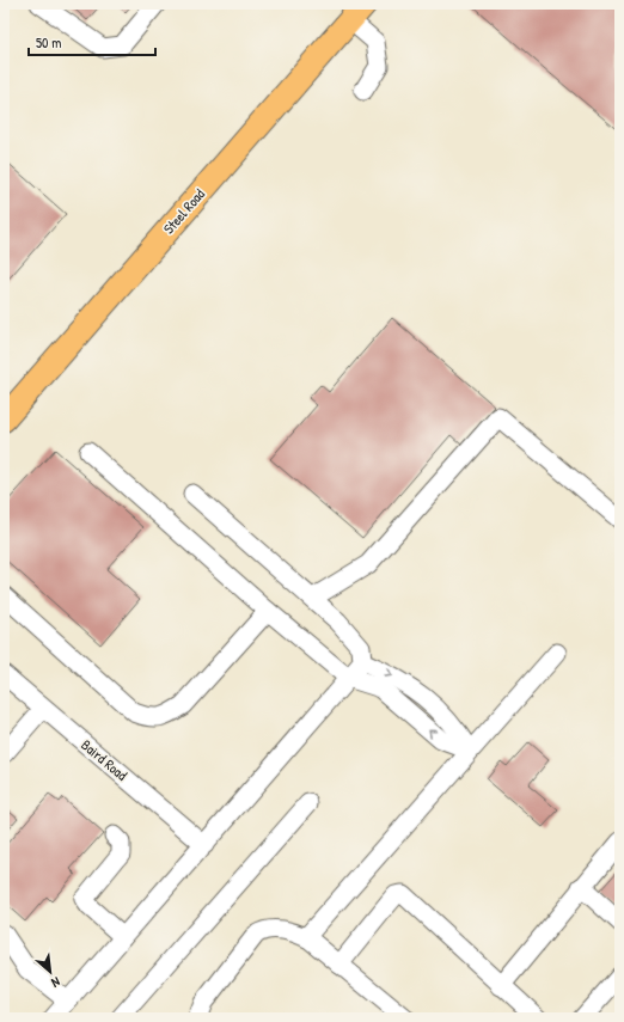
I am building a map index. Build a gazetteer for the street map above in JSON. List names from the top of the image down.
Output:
{
  "streets": {
    "main road": ["Steel Road"],
    "street": ["Baird Road"]
  },
  "scale_bar": "50 m",
  "north": "bottom right"
}
